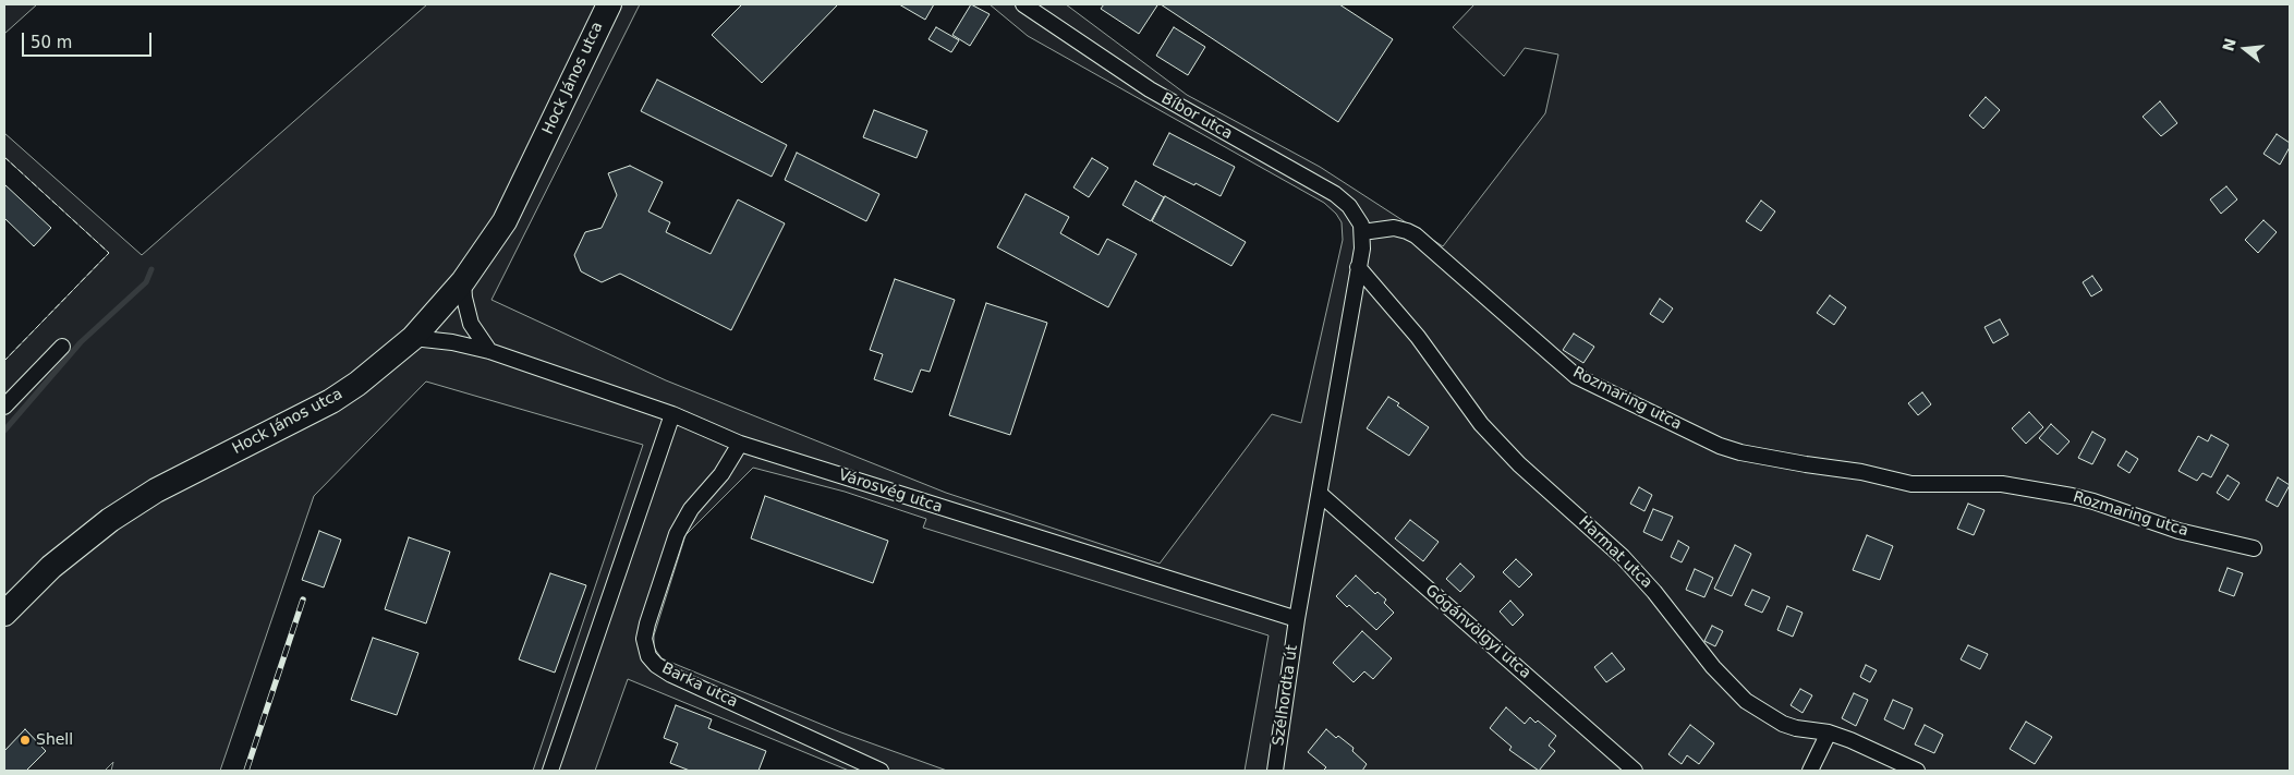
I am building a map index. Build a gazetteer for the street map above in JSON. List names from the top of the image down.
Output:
{
  "streets": {
    "main road": ["Hock János utca"],
    "street": [
      "Bíbor utca",
      "Rozmaring utca",
      "Városvég utca",
      "Harmat utca",
      "Gógánvölgyi utca",
      "Barka utca",
      "Szélhordta út"
    ]
  },
  "crossings": [
    ["Hock János utca", "Városvég utca"],
    ["Bíbor utca", "Rozmaring utca"],
    ["Városvég utca", "Barka utca"],
    ["Városvég utca", "Szélhordta út"]
  ],
  "places": ["Shell"],
  "scale_bar": "50 m",
  "north": "left"
}
